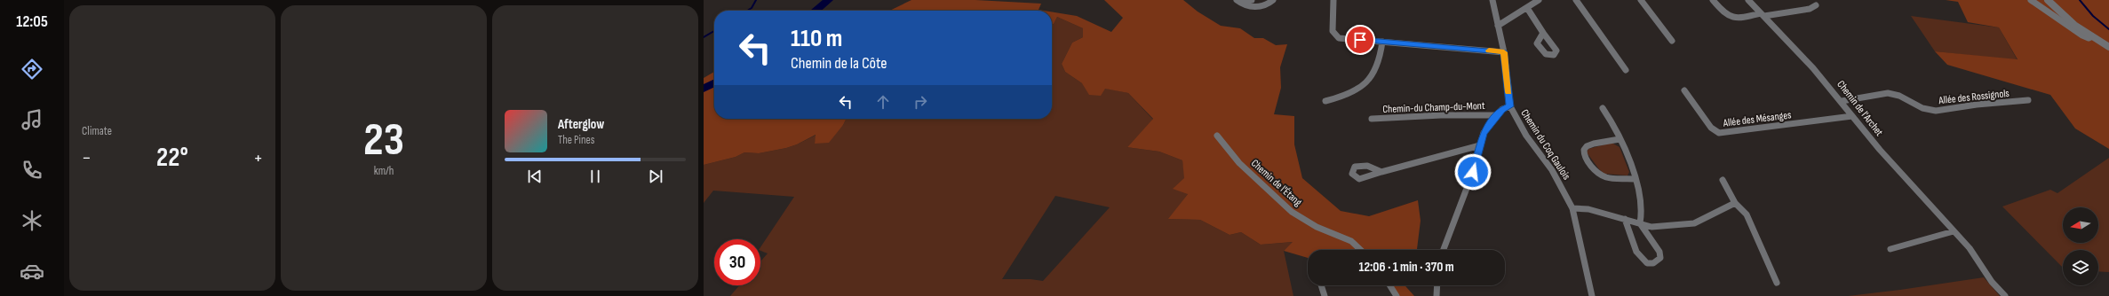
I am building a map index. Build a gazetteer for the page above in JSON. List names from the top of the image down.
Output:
{
  "streets": {
    "street": [
      "Allée des Rossignols",
      "Chemin-du Champ-du-Mont",
      "Chemin de l'Archet",
      "Allée des Mésanges",
      "Chemin du Coq Gaulois",
      "Chemin de l'Étang"
    ]
  },
  "crossings": [
    ["Allée des Rossignols", "Chemin de l'Archet"],
    ["Chemin de l'Archet", "Allée des Mésanges"]
  ],
  "north": "left",
  "page": {
    "tabs": "12:05",
    "tile": [
      "Climate",
      ["23", "km/h"]
    ],
    "turn": ["110 m", "Chemin de la Côte"],
    "song": ["Afterglow", "The Pines"],
    "heat": ["−", "22°", "+"],
    "limit": "30",
    "trip": "12:06 · 1 min · 370 m"
  }
}
